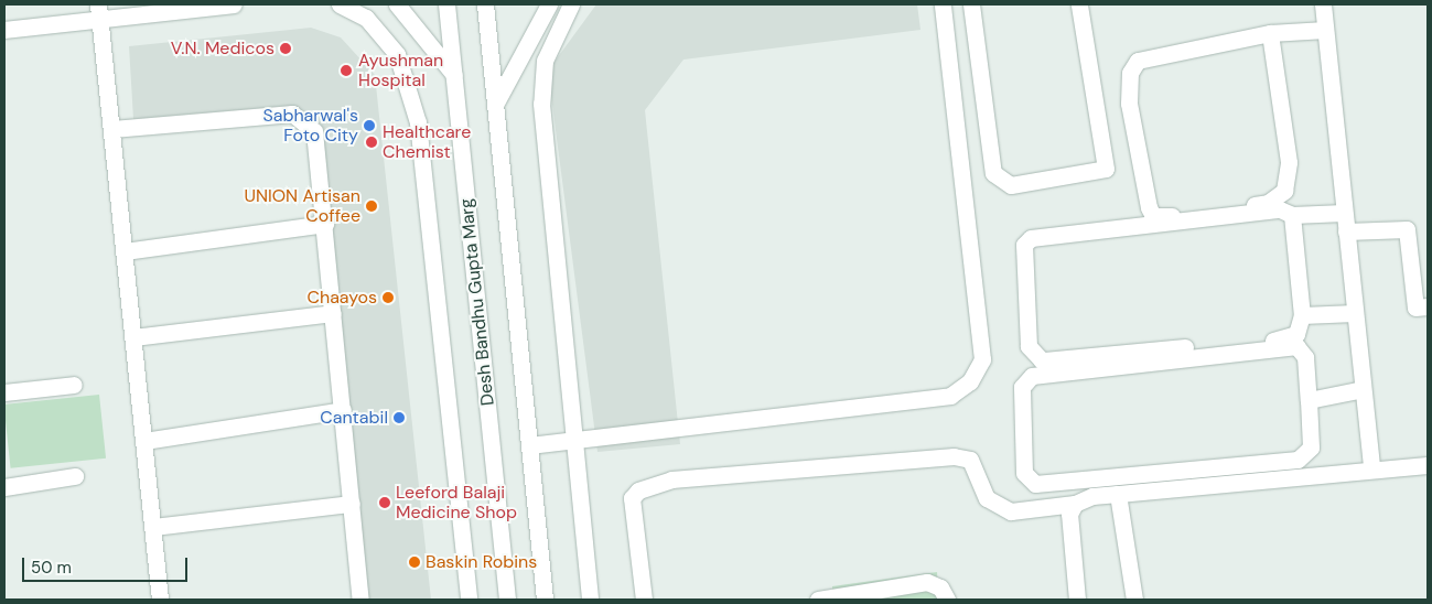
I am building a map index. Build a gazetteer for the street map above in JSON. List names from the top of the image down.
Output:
{
  "streets": {
    "street": ["Desh Bandhu Gupta Marg"]
  },
  "places": [
    "V.N. Medicos",
    "Ayushman Hospital",
    "Sabharwal's Foto City",
    "Healthcare Chemist",
    "UNION Artisan Coffee",
    "Chaayos",
    "Cantabil",
    "Leeford Balaji Medicine Shop",
    "Baskin Robins"
  ],
  "scale_bar": "50 m"
}
